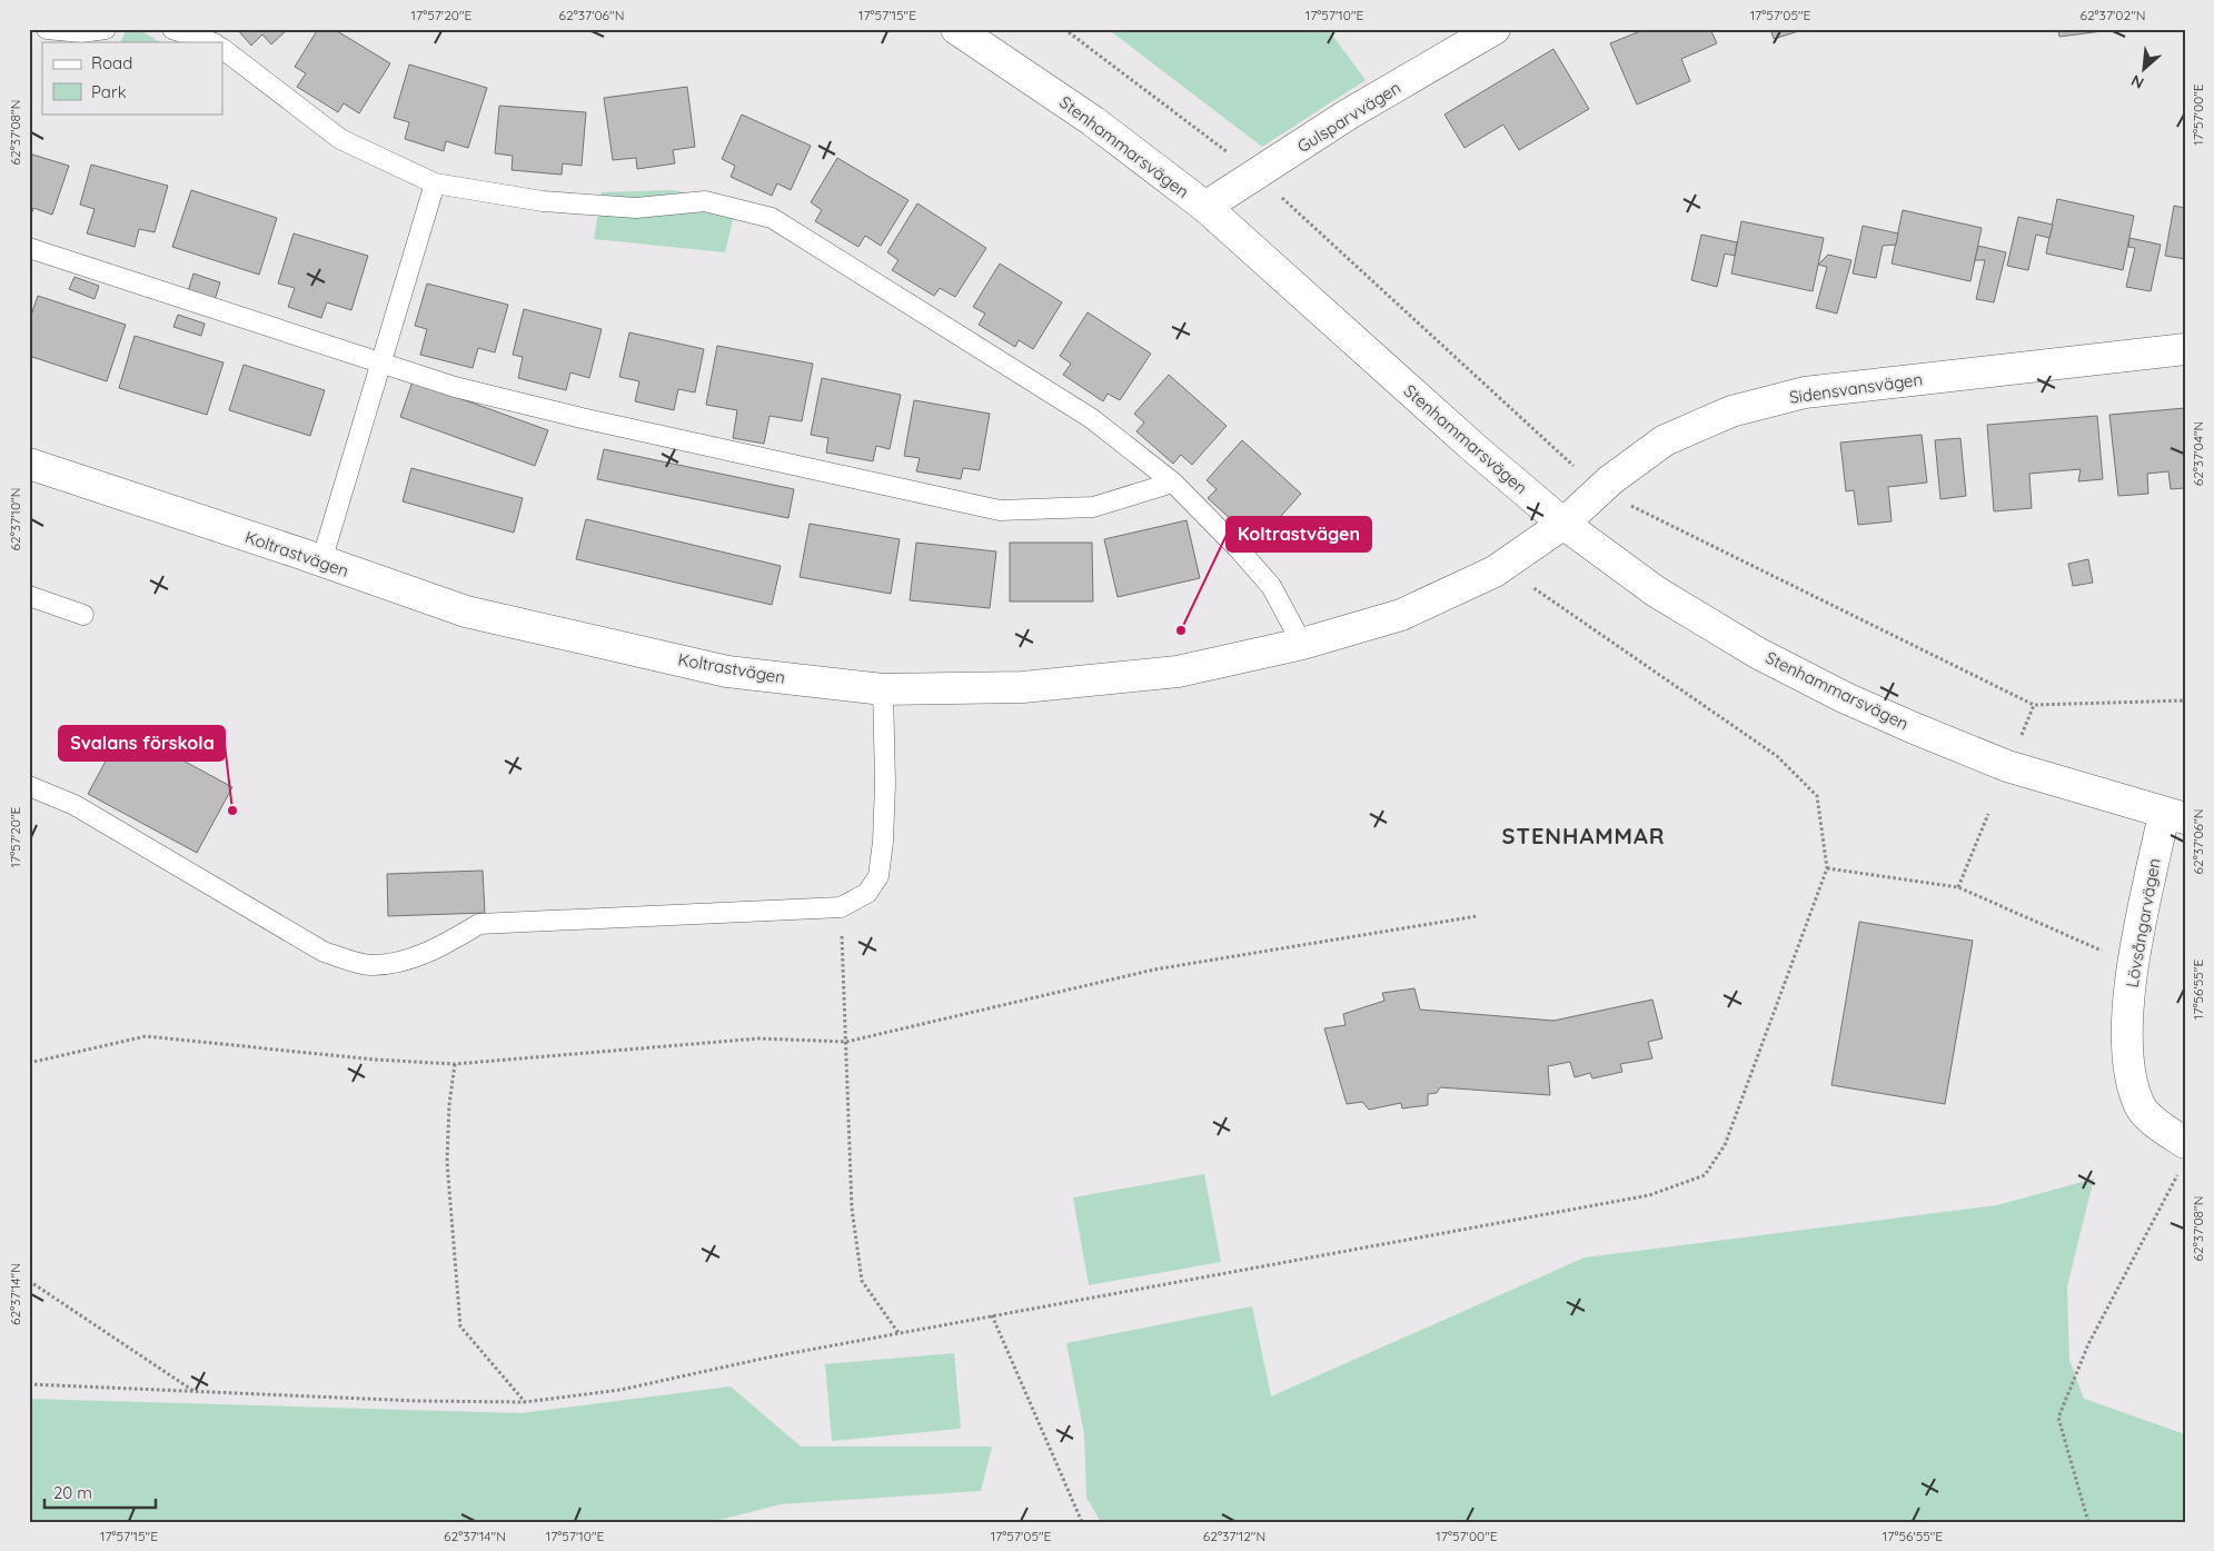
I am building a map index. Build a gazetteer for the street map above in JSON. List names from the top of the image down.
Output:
{
  "streets": {
    "street": [
      "Gulsparvvägen",
      "Stenhammarsvägen",
      "Sidensvansvägen",
      "Koltrastvägen",
      "Lövsångarvägen"
    ]
  },
  "crossings": [
    ["Gulsparvvägen", "Stenhammarsvägen"],
    ["Stenhammarsvägen", "Sidensvansvägen"],
    ["Stenhammarsvägen", "Koltrastvägen"],
    ["Stenhammarsvägen", "Lövsångarvägen"],
    ["Sidensvansvägen", "Koltrastvägen"]
  ],
  "districts": ["STENHAMMAR"],
  "places": ["Koltrastvägen", "Svalans förskola"],
  "legend": ["Road", "Park"],
  "scale_bar": "20 m",
  "north": "bottom left",
  "coordinates": [
    "17°57'20\"E",
    "62°37'06\"N",
    "17°57'15\"E",
    "17°57'10\"E",
    "17°57'05\"E",
    "62°37'02\"N",
    "17°57'00\"E",
    "62°37'08\"N",
    "62°37'04\"N",
    "62°37'10\"N",
    "17°56'55\"E",
    "62°37'14\"N",
    "62°37'12\"N"
  ]
}
